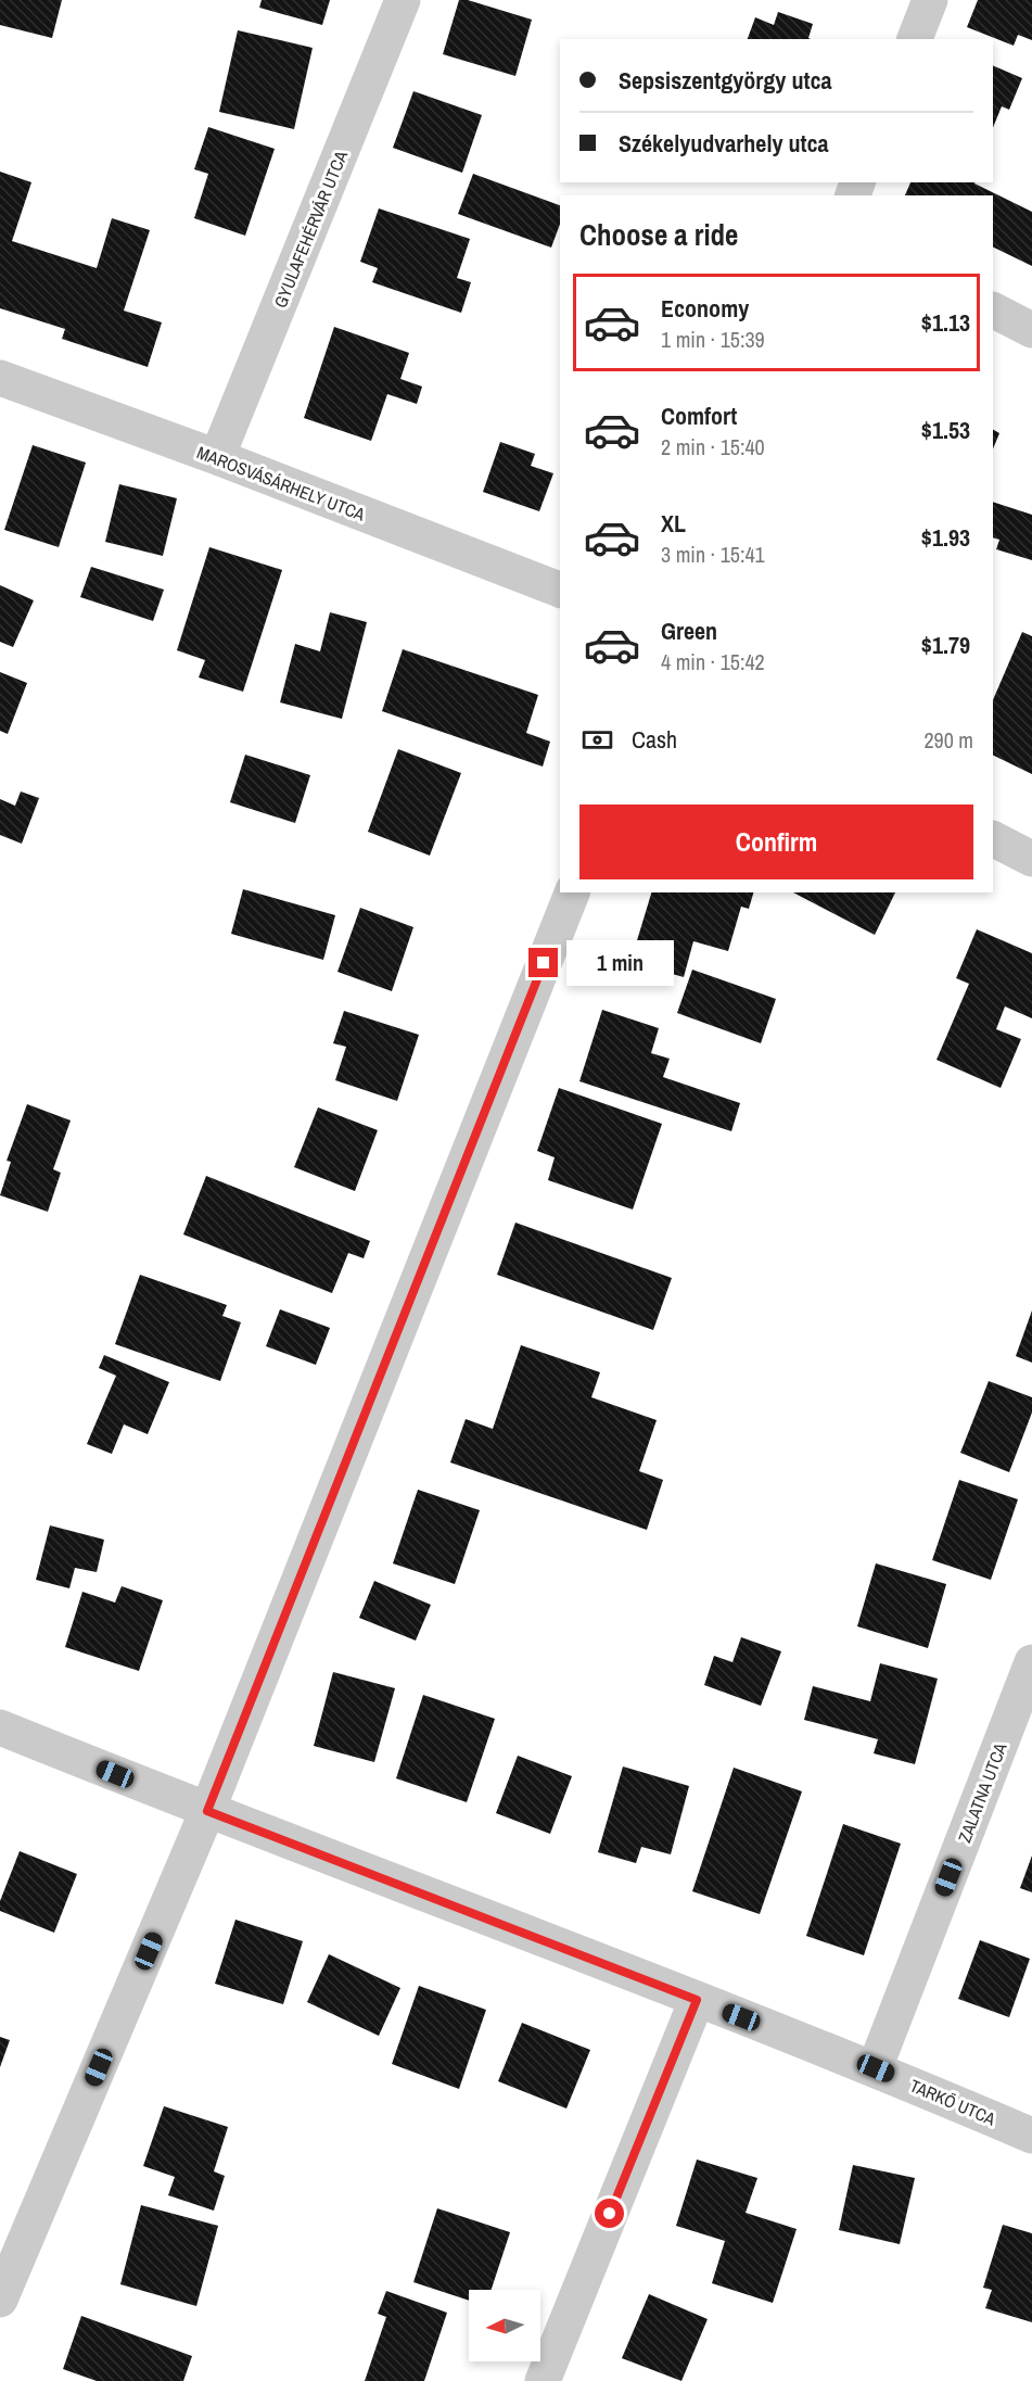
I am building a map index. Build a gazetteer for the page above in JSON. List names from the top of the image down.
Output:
{
  "streets": {
    "street": [
      "GYULAFEHÉRVÁR UTCA",
      "MAROSVÁSÁRHELY UTCA",
      "ZALATNA UTCA",
      "TARKŐ UTCA"
    ]
  },
  "crossings": [
    ["GYULAFEHÉRVÁR UTCA", "MAROSVÁSÁRHELY UTCA"],
    ["ZALATNA UTCA", "TARKŐ UTCA"]
  ],
  "north": "left",
  "page": {
    "banner": ["Sepsiszentgyörgy utca", "Székelyudvarhely utca"],
    "heading": "Choose a ride",
    "list": [
      {
        "name": "Economy",
        "note": "1 min · 15:39",
        "value": "$1.13"
      },
      {
        "name": "Comfort",
        "note": "2 min · 15:40",
        "value": "$1.53"
      },
      {
        "name": "XL",
        "note": "3 min · 15:41",
        "value": "$1.93"
      },
      {
        "name": "Green",
        "note": "4 min · 15:42",
        "value": "$1.79"
      }
    ],
    "pay": ["Cash", "290 m"],
    "buttons": "Confirm",
    "bubble": "1 min"
  }
}
